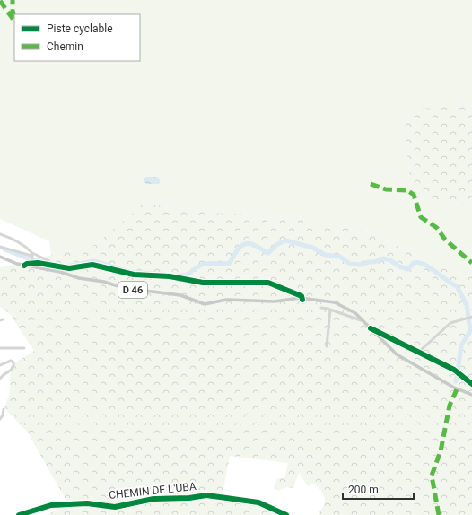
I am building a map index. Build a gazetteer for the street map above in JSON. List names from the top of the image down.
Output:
{
  "streets": {
    "main road": ["D 46"],
    "street": ["CHEMIN DE L'UBA"]
  },
  "legend": ["Piste cyclable", "Chemin"],
  "scale_bar": "200 m"
}
